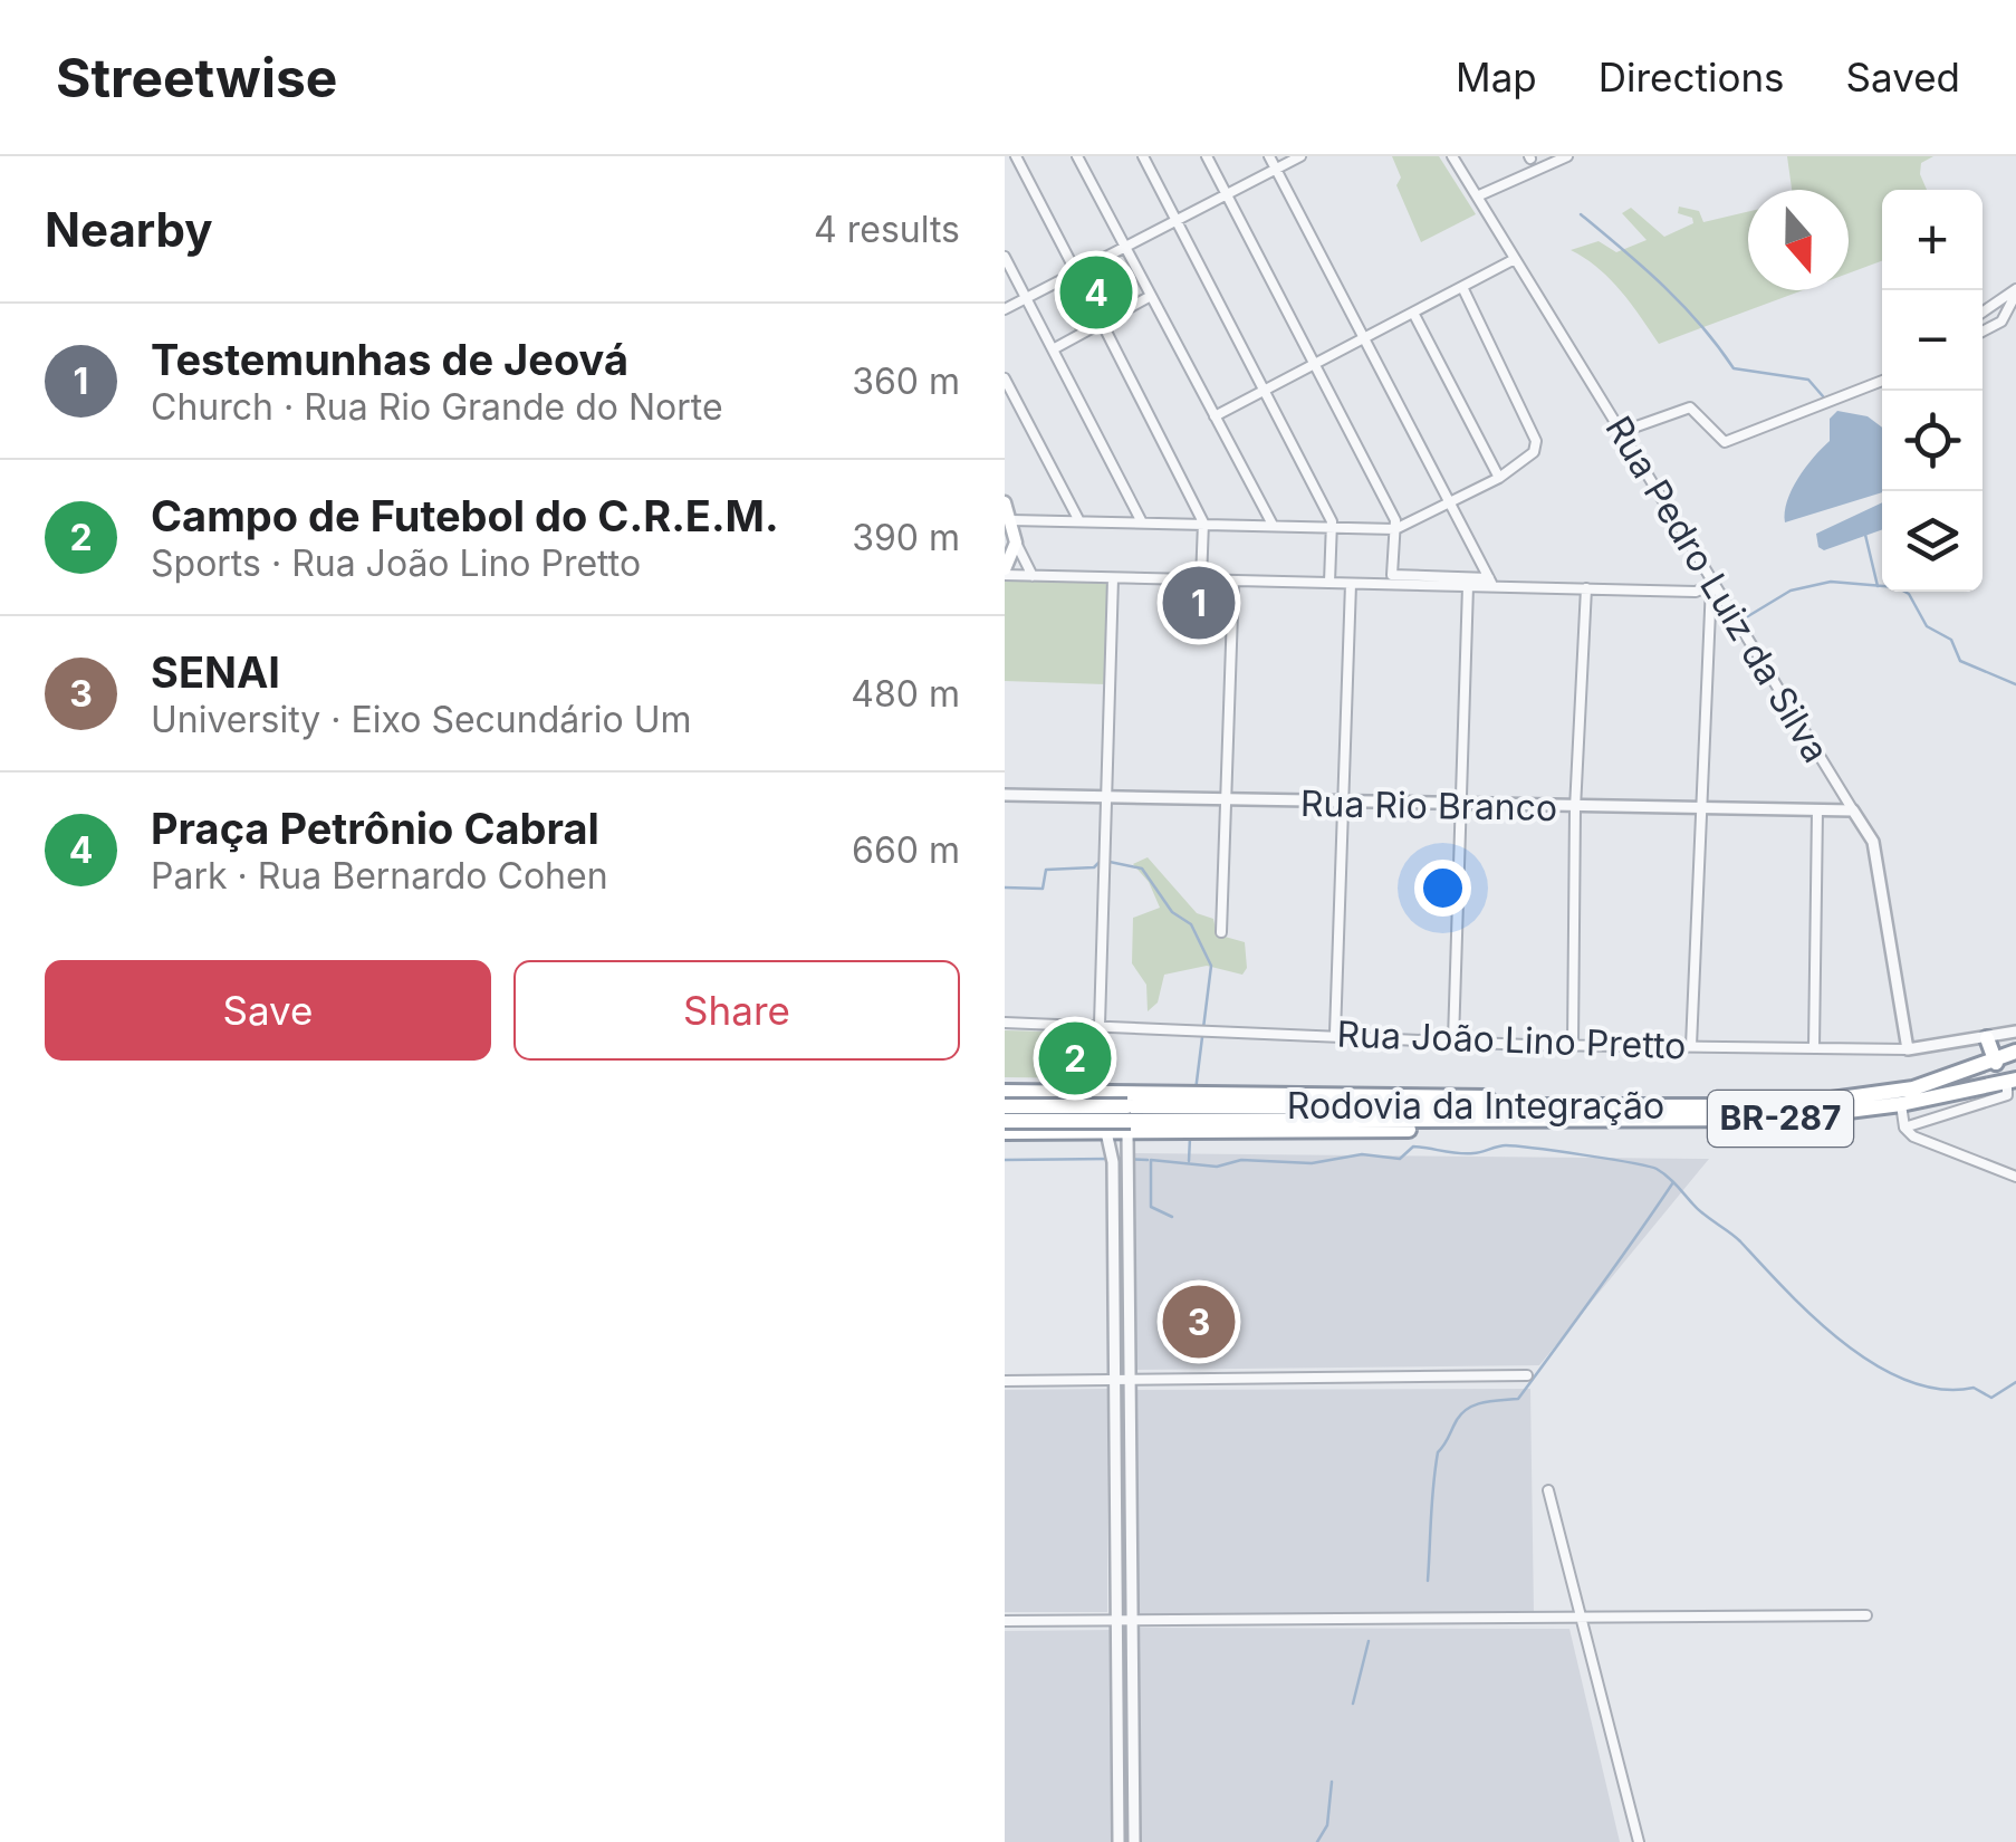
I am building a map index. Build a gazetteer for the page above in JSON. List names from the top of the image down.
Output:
{
  "streets": {
    "highway": ["Rodovia da Integração", "BR-287"],
    "street": ["Rua Pedro Luiz da Silva", "Rua Rio Branco", "Rua João Lino Pretto"]
  },
  "crossings": [
    ["Rua Pedro Luiz da Silva", "Rua Rio Branco"],
    ["Rua Pedro Luiz da Silva", "Rua João Lino Pretto"],
    ["Rodovia da Integração", "BR-287"]
  ],
  "north": "bottom",
  "page": {
    "header": "Streetwise",
    "nav": ["Map", "Directions", "Saved"],
    "heading": ["Nearby", "4 results"],
    "map_buttons": ["+", "−"],
    "pins": [
      "4",
      "1",
      "2",
      "3"
    ],
    "list": [
      {
        "mark": "1",
        "name": "Testemunhas de Jeová",
        "note": "Church · Rua Rio Grande do Norte",
        "value": "360 m"
      },
      {
        "mark": "2",
        "name": "Campo de Futebol do C.R.E.M.",
        "note": "Sports · Rua João Lino Pretto",
        "value": "390 m"
      },
      {
        "mark": "3",
        "name": "SENAI",
        "note": "University · Eixo Secundário Um",
        "value": "480 m"
      },
      {
        "mark": "4",
        "name": "Praça Petrônio Cabral",
        "note": "Park · Rua Bernardo Cohen",
        "value": "660 m"
      }
    ],
    "buttons": ["Save", "Share"]
  }
}
